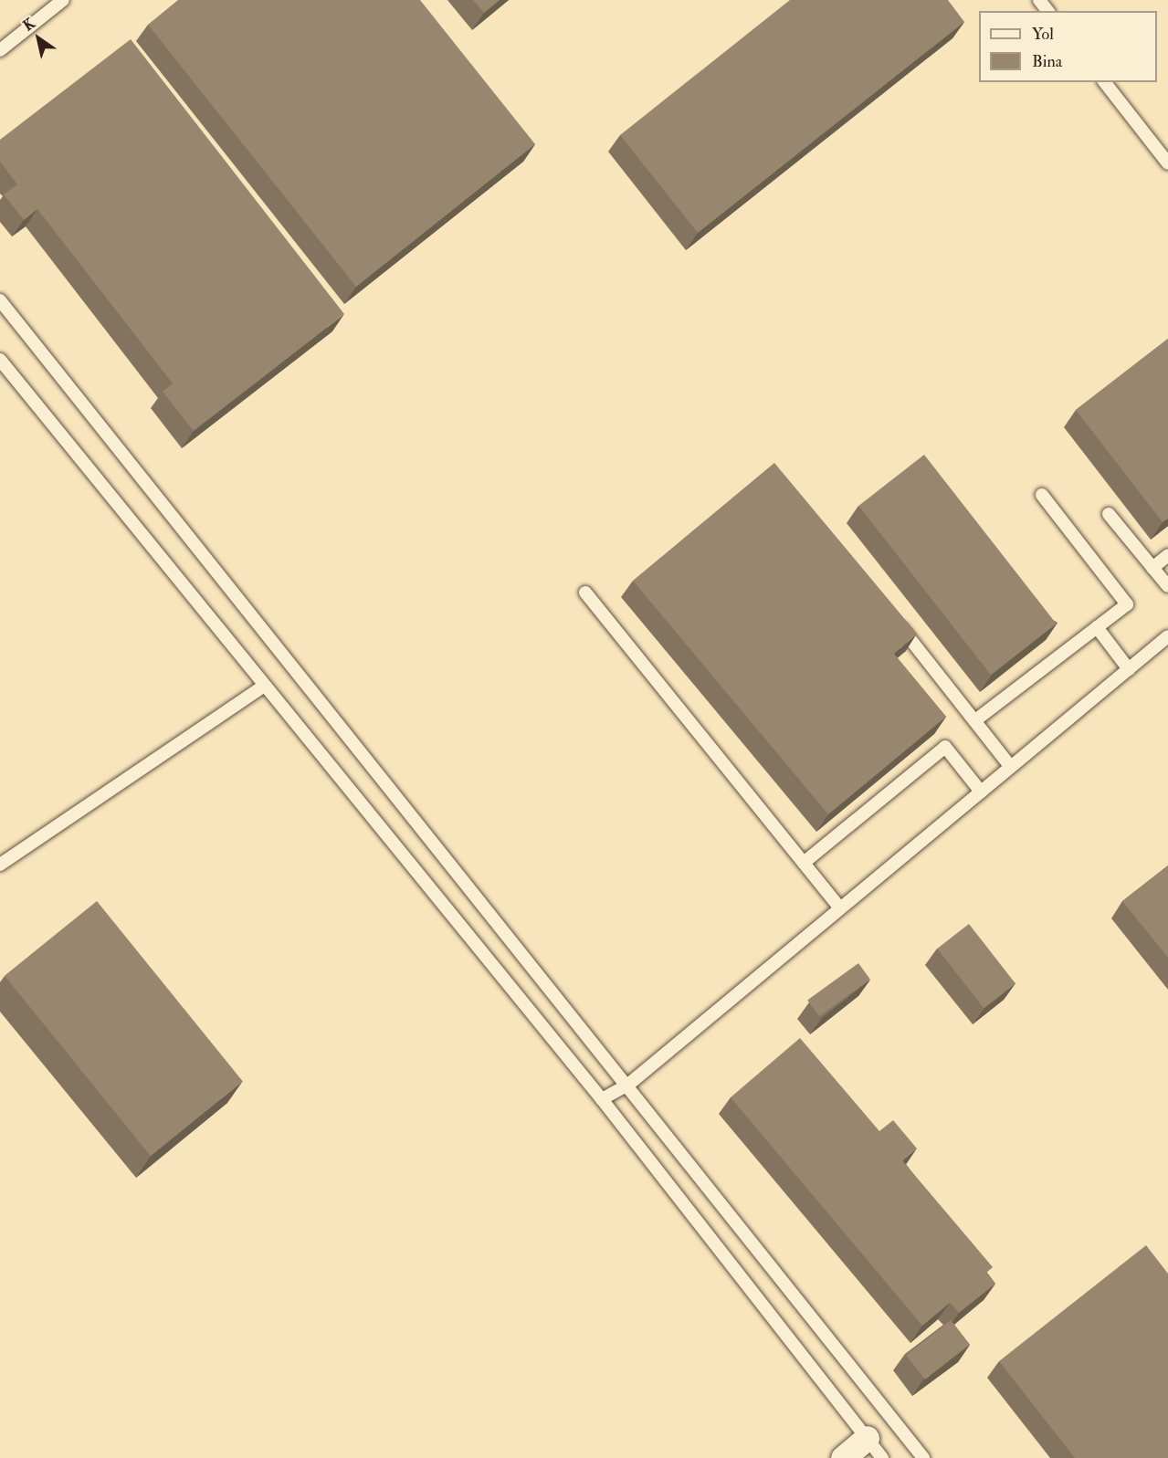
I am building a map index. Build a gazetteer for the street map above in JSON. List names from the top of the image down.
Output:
{
  "legend": ["Yol", "Bina"],
  "north": "top left"
}
